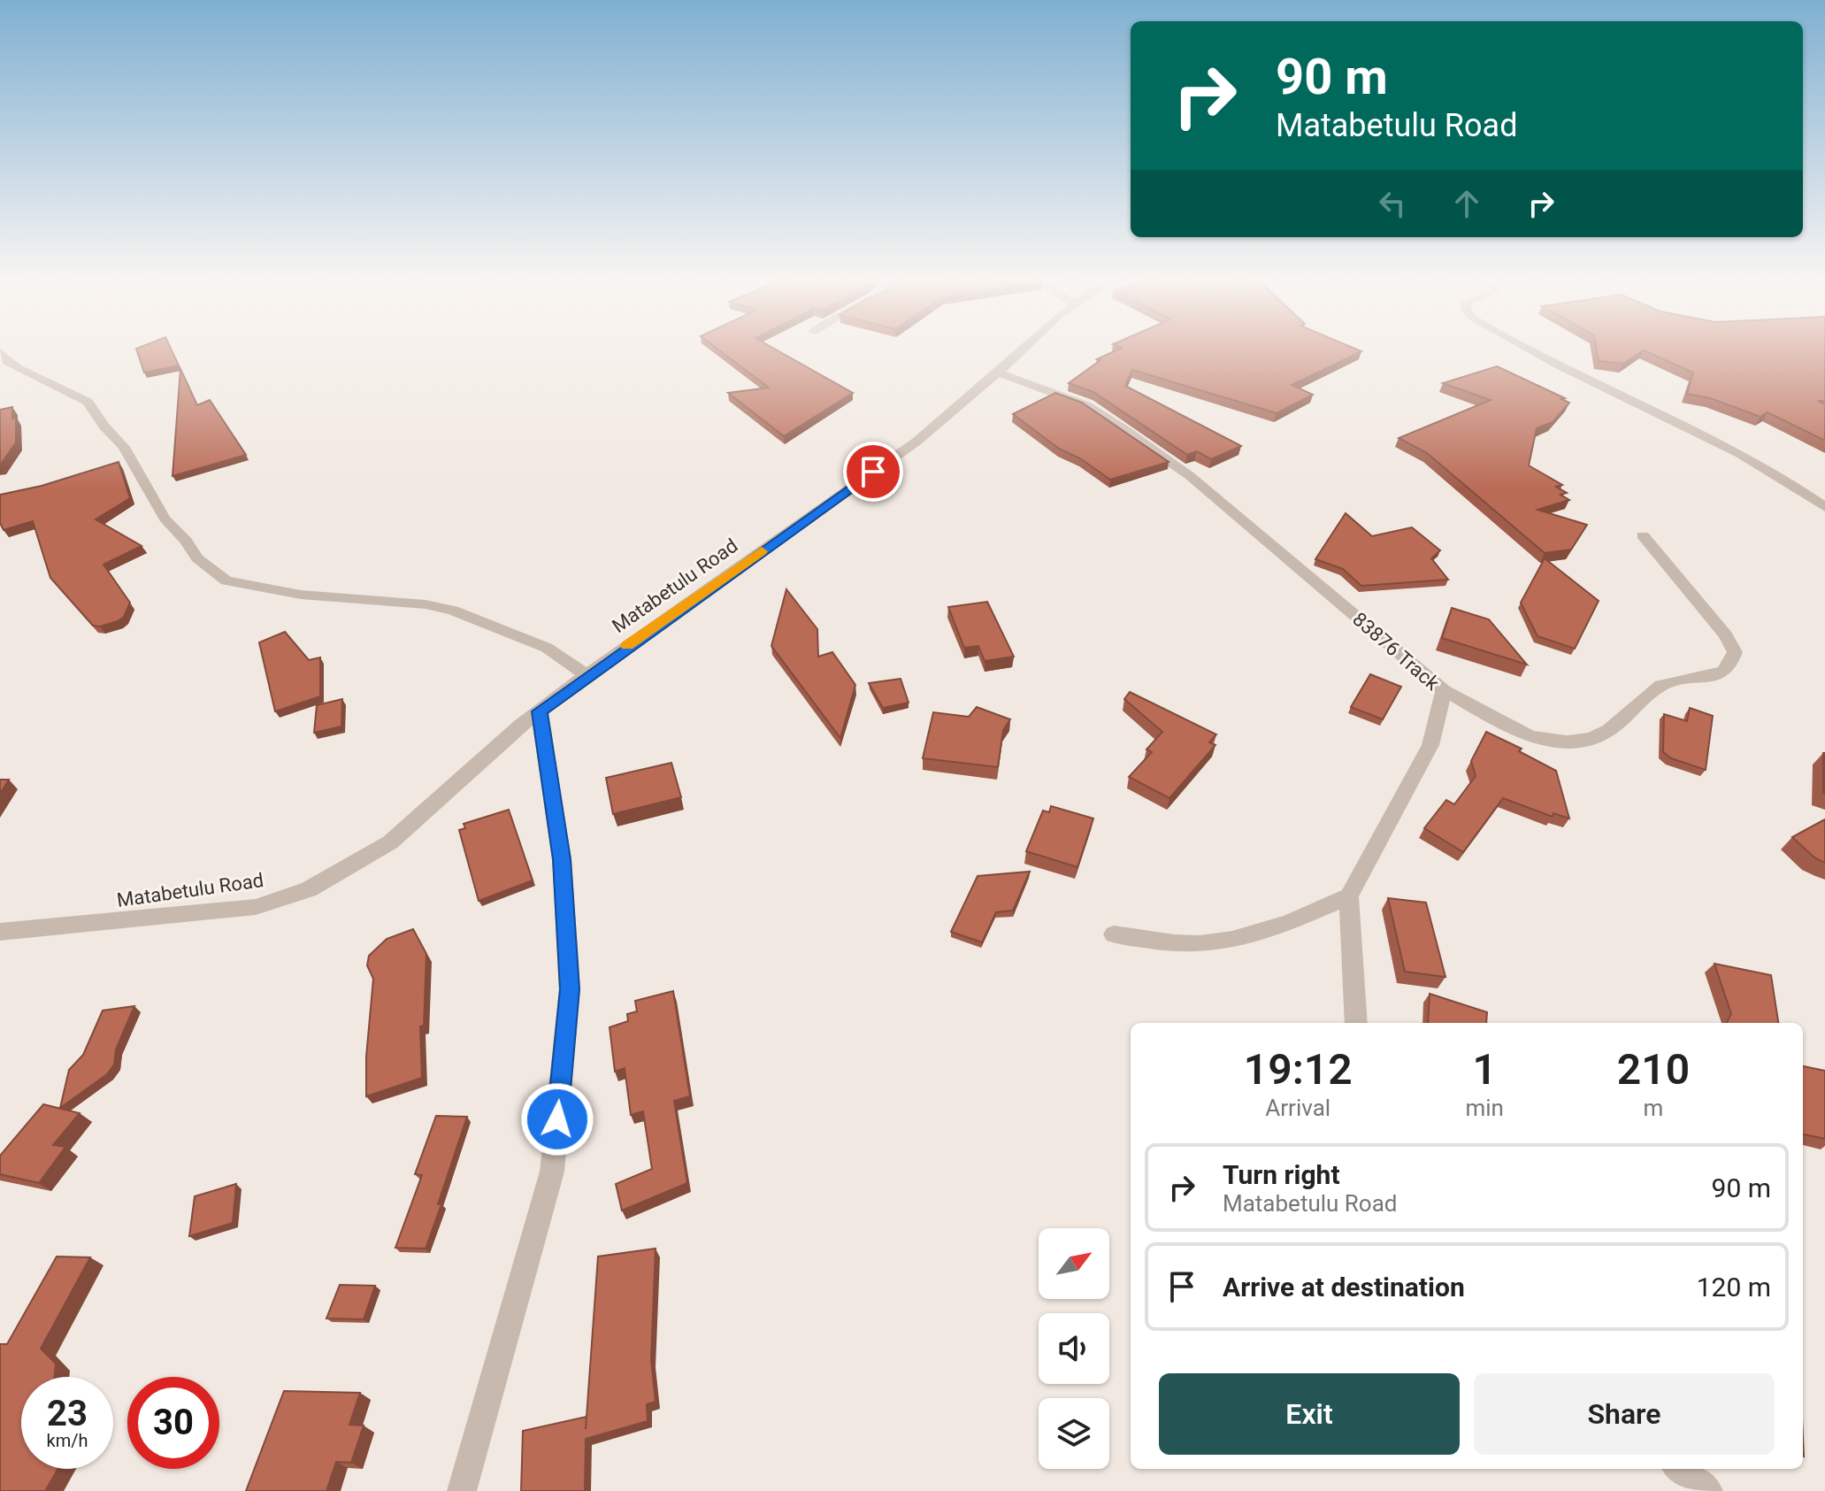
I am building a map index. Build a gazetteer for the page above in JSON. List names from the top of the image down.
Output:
{
  "streets": {
    "street": ["Matabetulu Road", "83876 Track"]
  },
  "crossings": [
    ["Matabetulu Road", "83876 Track"]
  ],
  "north": "top right",
  "page": {
    "turn": ["90 m", "Matabetulu Road"],
    "eta": [
      "19:12",
      "Arrival",
      "1",
      "min",
      "210",
      "m"
    ],
    "list": [
      {
        "name": "Turn right",
        "note": "Matabetulu Road",
        "value": "90 m"
      },
      {
        "name": "Arrive at destination",
        "value": "120 m"
      }
    ],
    "buttons": ["Exit", "Share"],
    "speed": "23 km/h",
    "limit": "30"
  }
}
